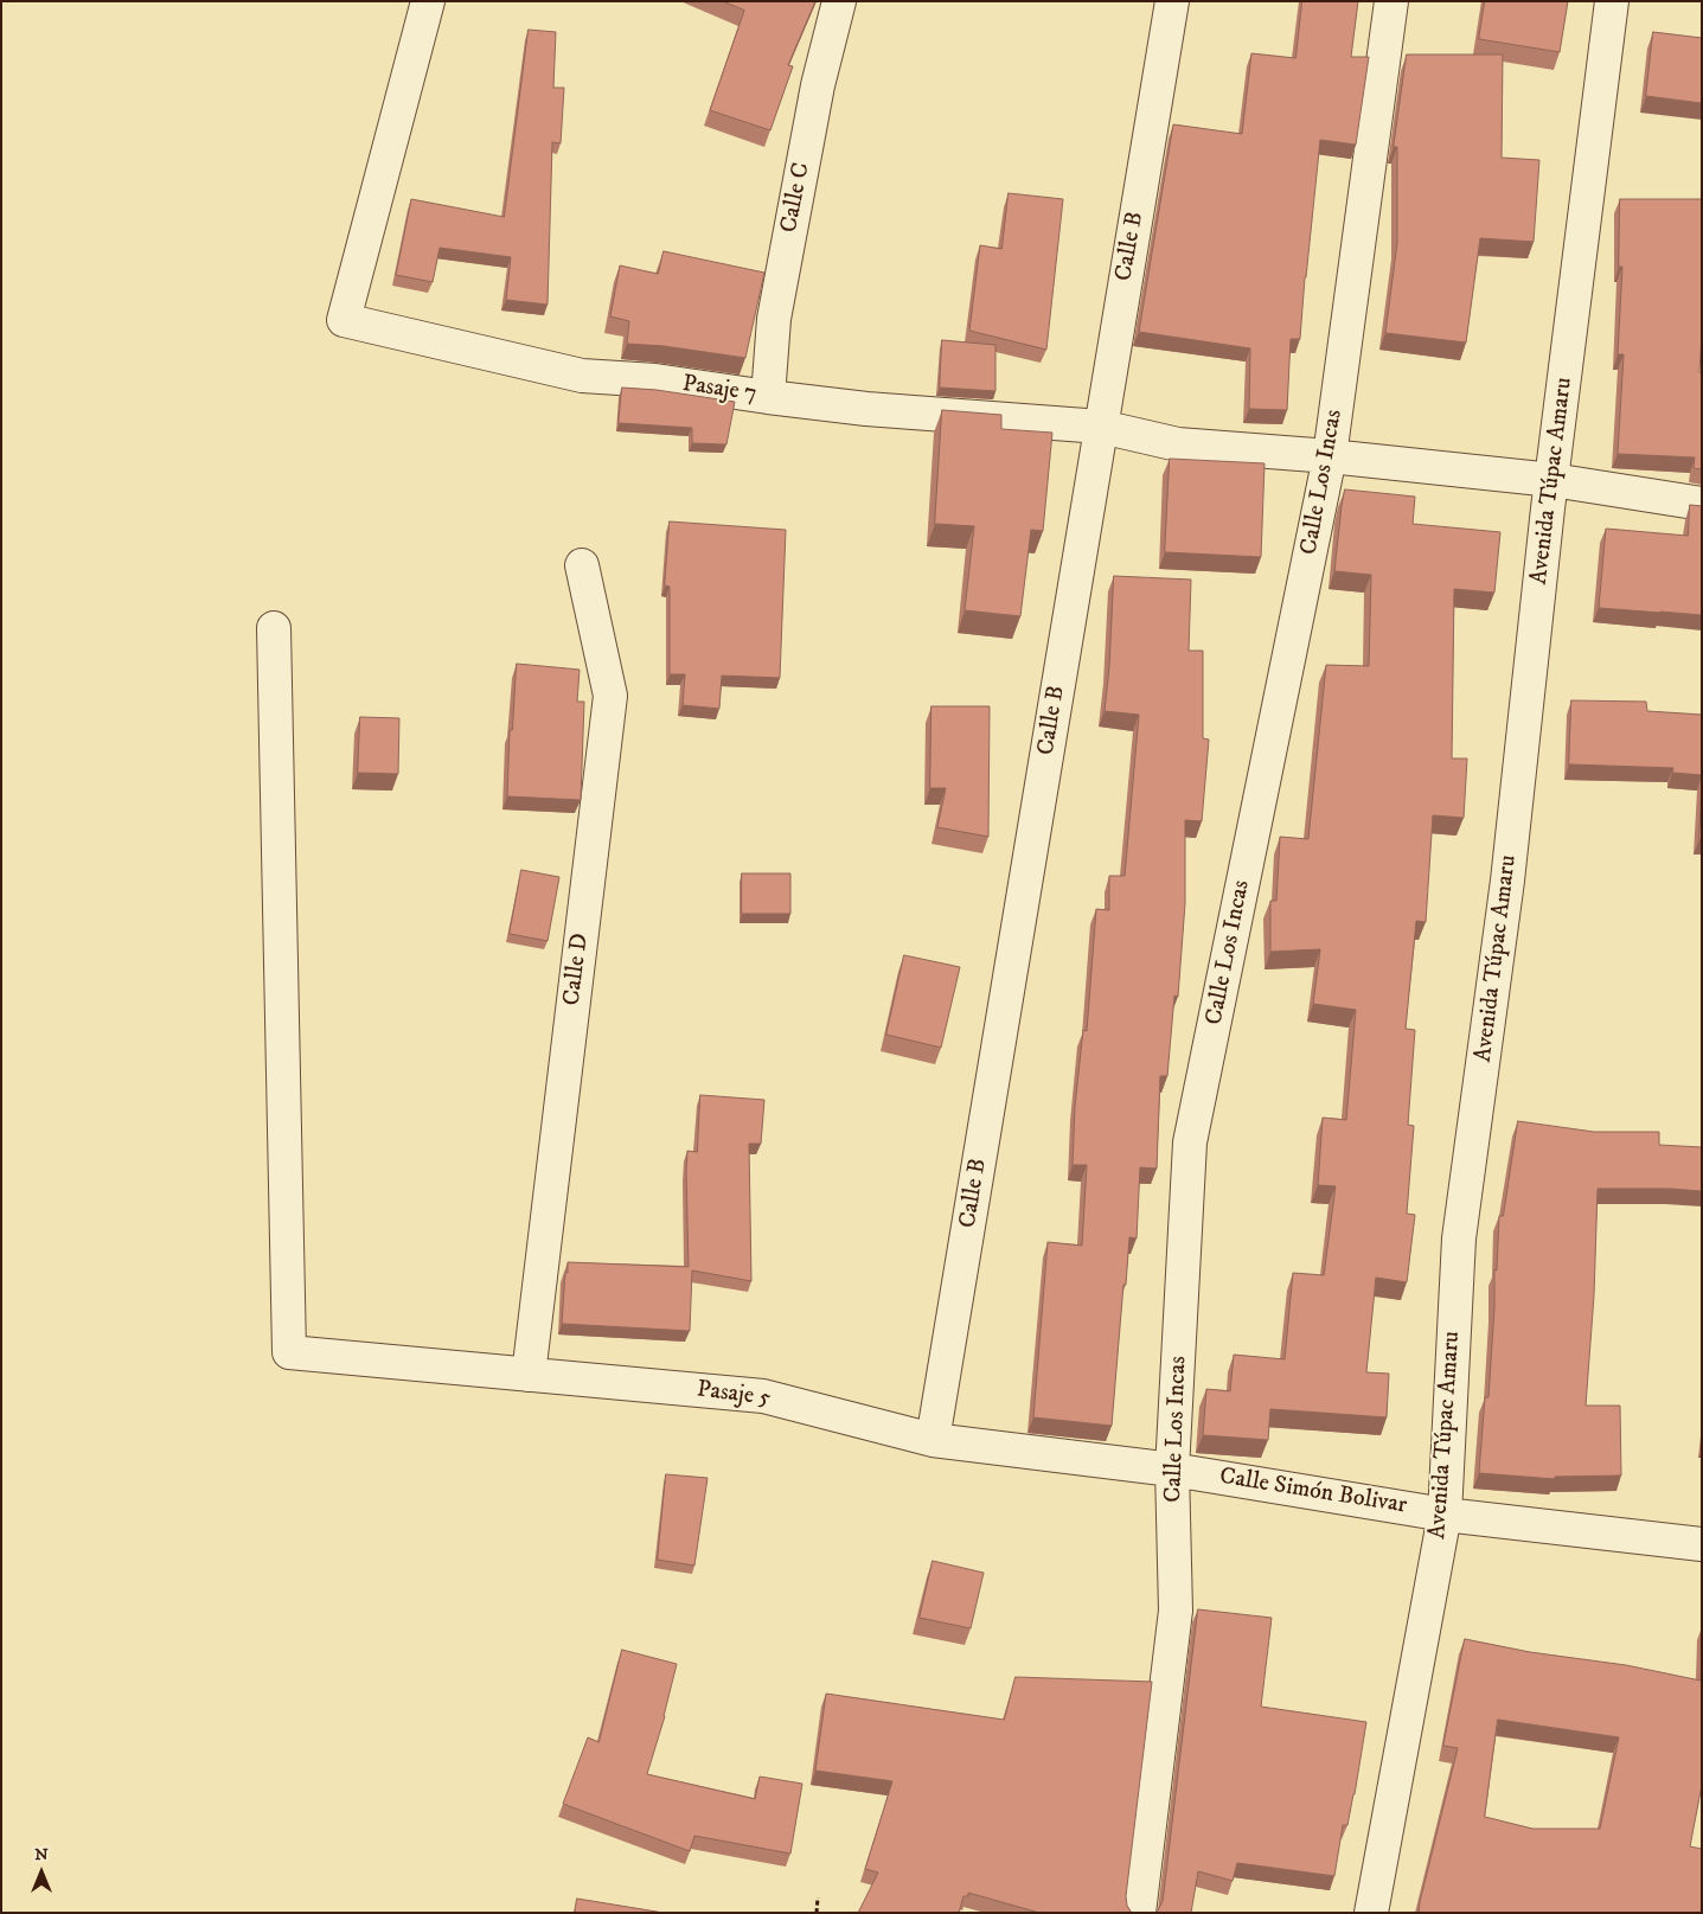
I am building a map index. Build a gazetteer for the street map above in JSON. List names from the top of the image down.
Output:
{
  "streets": {
    "street": [
      "Calle C",
      "Calle B",
      "Pasaje 7",
      "Avenida Túpac Amaru",
      "Calle Los Incas",
      "Calle D",
      "Pasaje 5",
      "Calle Simón Bolivar"
    ]
  },
  "crossings": [
    ["Calle C", "Pasaje 7"],
    ["Calle B", "Pasaje 7"],
    ["Calle B", "Pasaje 5"],
    ["Pasaje 7", "Avenida Túpac Amaru"],
    ["Pasaje 7", "Calle Los Incas"],
    ["Avenida Túpac Amaru", "Calle Simón Bolivar"],
    ["Calle Los Incas", "Pasaje 5"],
    ["Calle Los Incas", "Calle Simón Bolivar"],
    ["Calle D", "Pasaje 5"],
    ["Pasaje 5", "Calle Simón Bolivar"]
  ],
  "north": "top"
}
